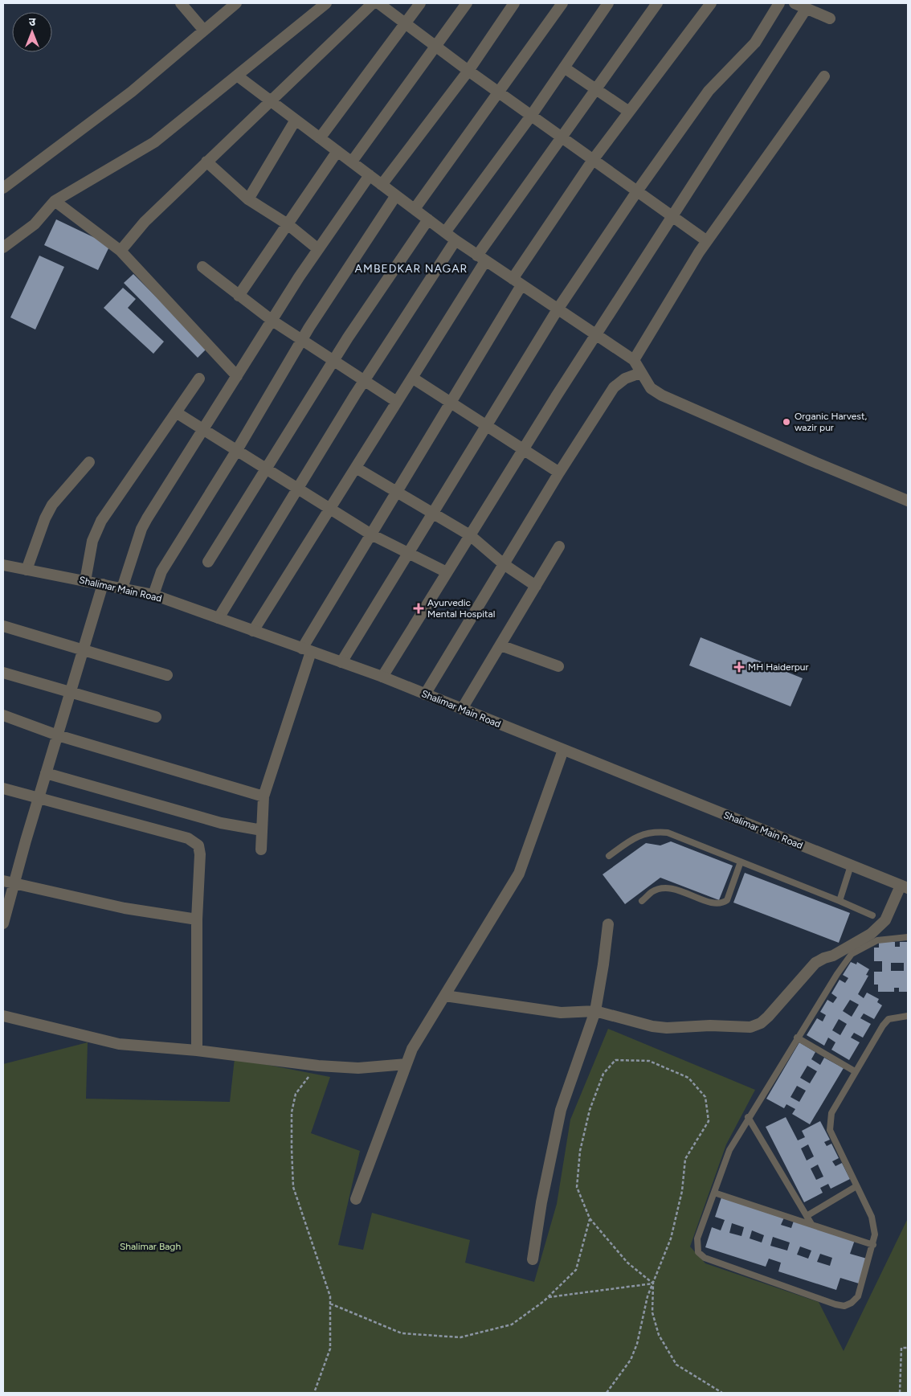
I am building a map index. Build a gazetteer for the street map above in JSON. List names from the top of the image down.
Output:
{
  "streets": {
    "street": ["Shalimar Main Road"]
  },
  "districts": ["AMBEDKAR NAGAR"],
  "parks": ["Shalimar Bagh"],
  "places": {
    "other": ["Organic Harvest, wazir pur"],
    "health": ["Ayurvedic Mental Hospital", "MH Haiderpur"]
  },
  "north": "top"
}
